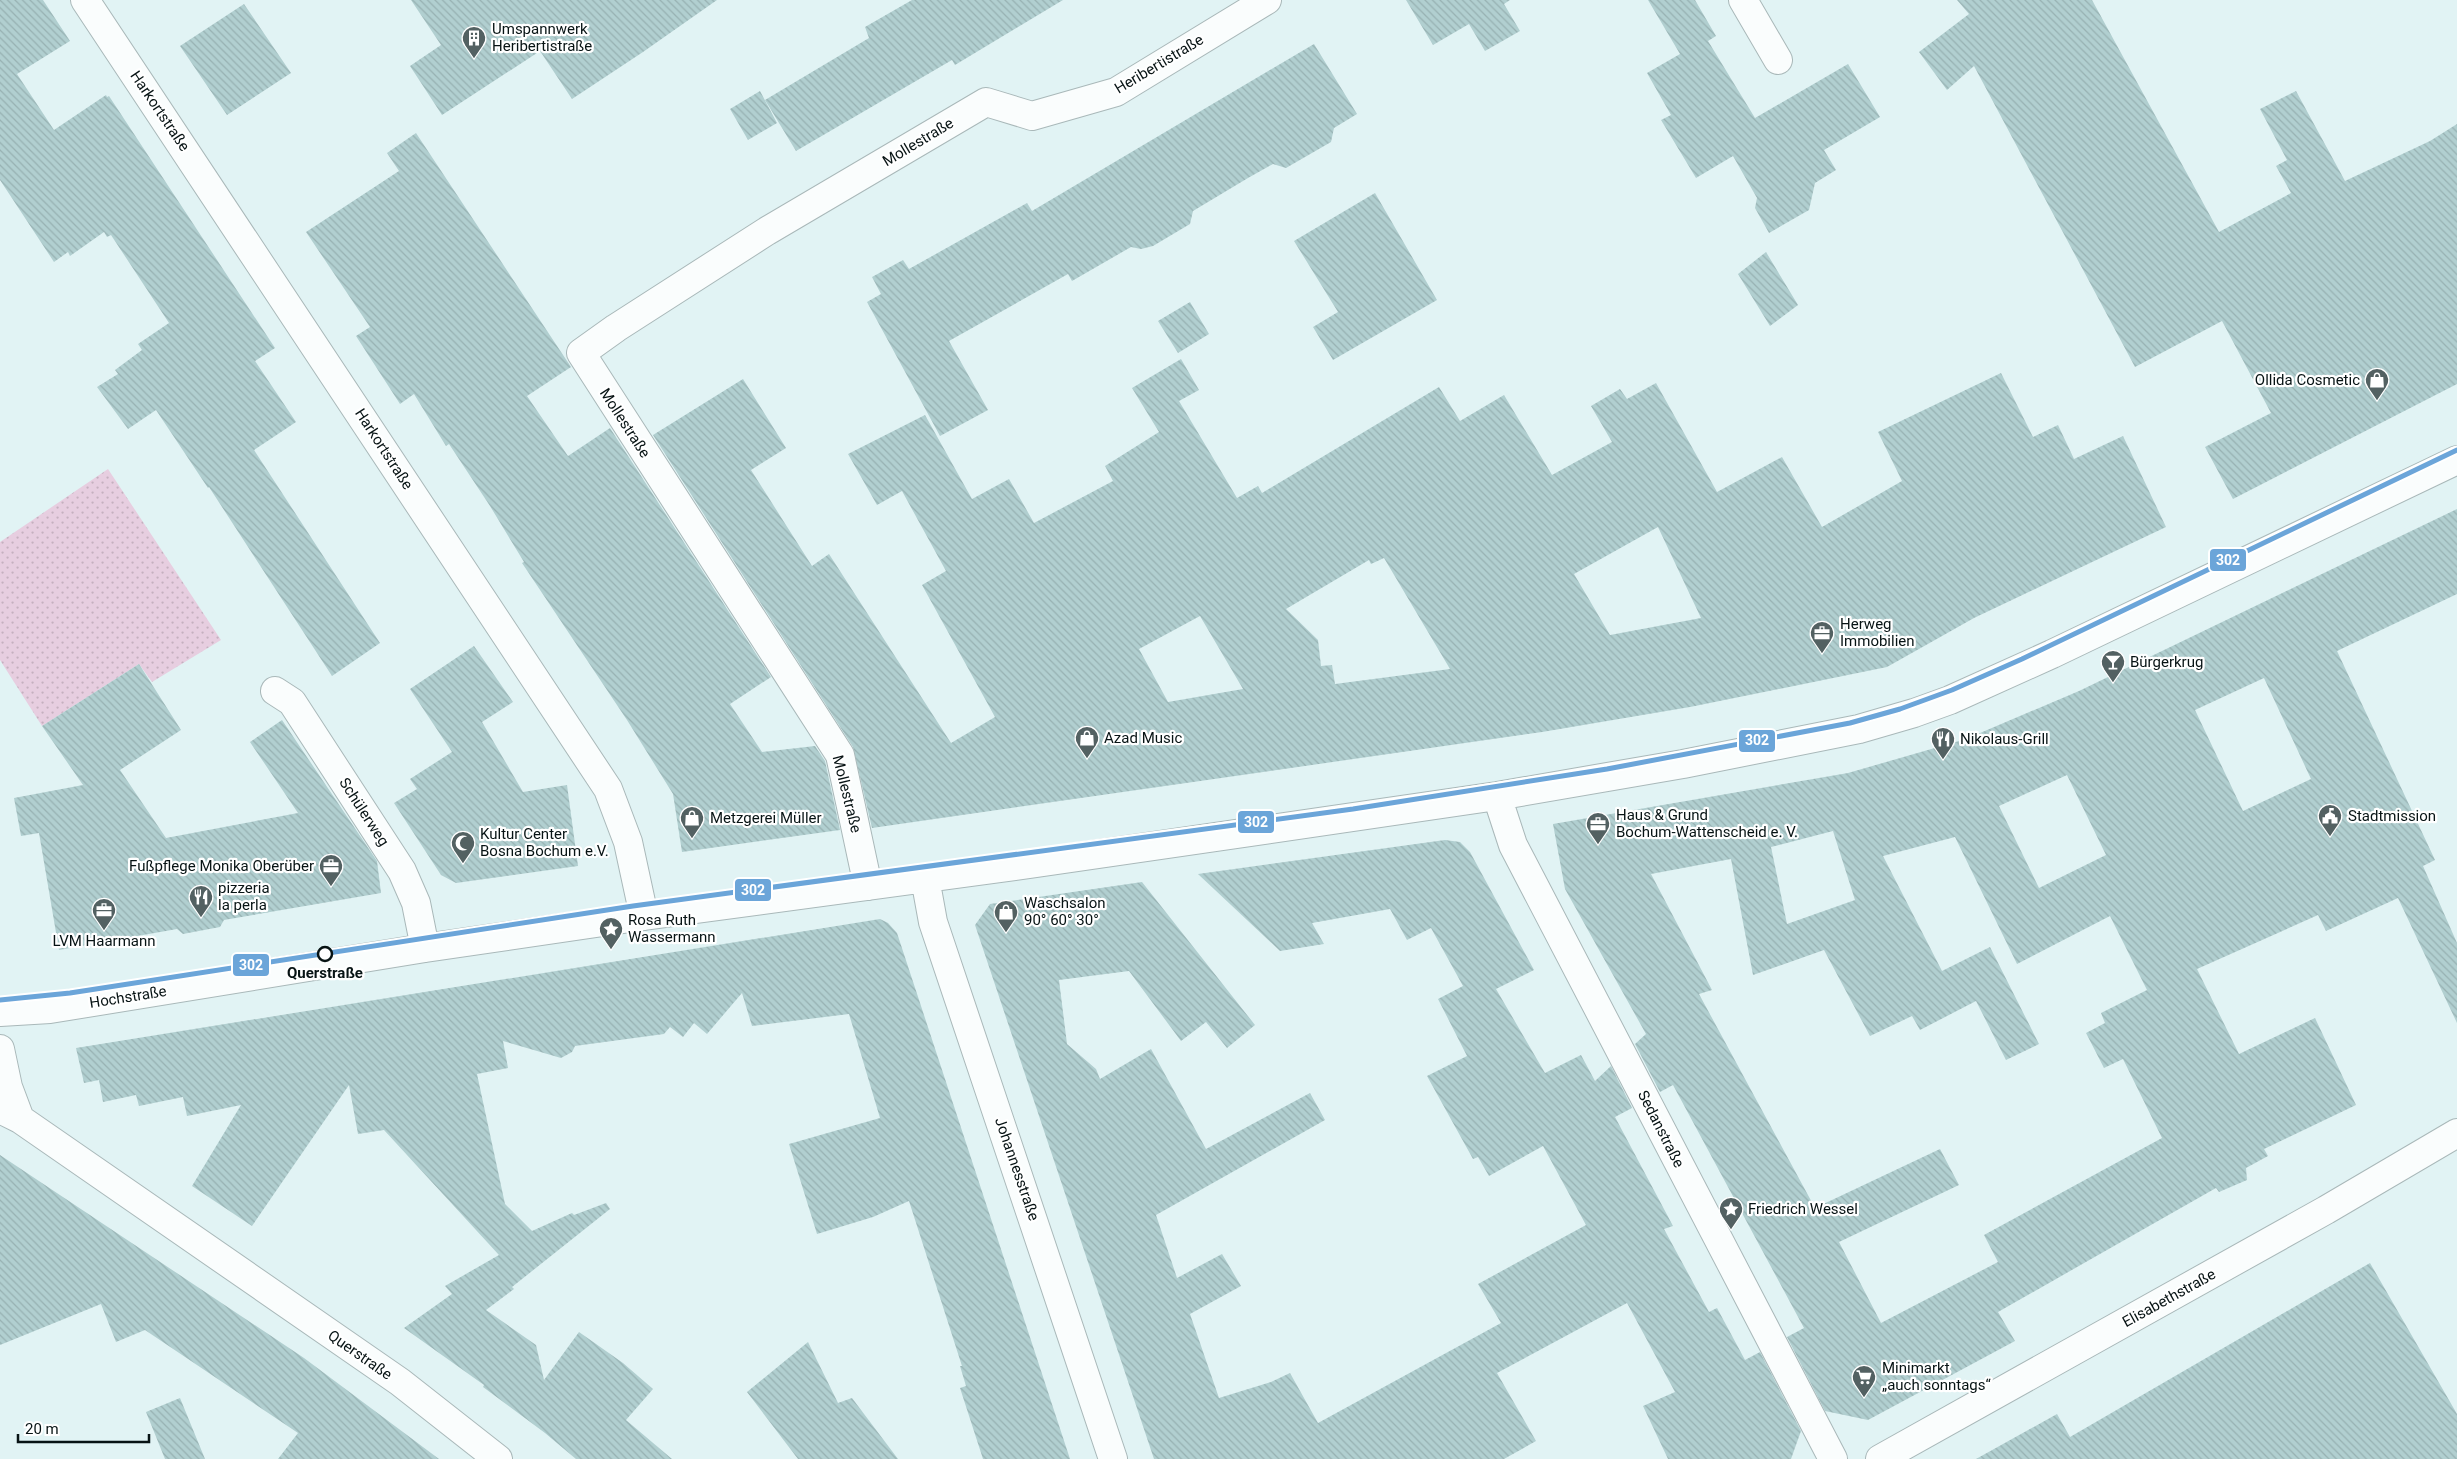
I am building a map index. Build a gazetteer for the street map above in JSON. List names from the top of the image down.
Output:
{
  "streets": {
    "street": [
      "Heribertistraße",
      "Harkortstraße",
      "Mollestraße",
      "Schülerweg",
      "Hochstraße",
      "Sedanstraße",
      "Johannesstraße",
      "Elisabethstraße",
      "Querstraße"
    ]
  },
  "crossings": [
    ["Heribertistraße", "Mollestraße"],
    ["Harkortstraße", "Hochstraße"],
    ["Mollestraße", "Hochstraße"],
    ["Schülerweg", "Hochstraße"],
    ["Hochstraße", "Sedanstraße"],
    ["Hochstraße", "Johannesstraße"]
  ],
  "places": {
    "building": ["Umspannwerk Heribertistraße"],
    "shop": [
      "Ollida Cosmetic",
      "Azad Music",
      "Metzgerei Müller",
      "Waschsalon 90° 60° 30°"
    ],
    "office": [
      "Herweg Immobilien",
      "Haus & Grund Bochum-Wattenscheid e. V.",
      "Fußpflege Monika Oberüber",
      "LVM Haarmann"
    ],
    "bar": ["Bürgerkrug"],
    "restaurant": ["Nikolaus-Grill", "pizzeria la perla"],
    "public building": ["Stadtmission"],
    "mosque": ["Kultur Center Bosna Bochum e.V."],
    "place": ["Rosa Ruth Wassermann", "Friedrich Wessel"],
    "other": ["Querstraße"],
    "supermarket": ["Minimarkt „auch sonntags“"]
  },
  "lines": ["transit line 302"],
  "scale_bar": "20 m"
}
